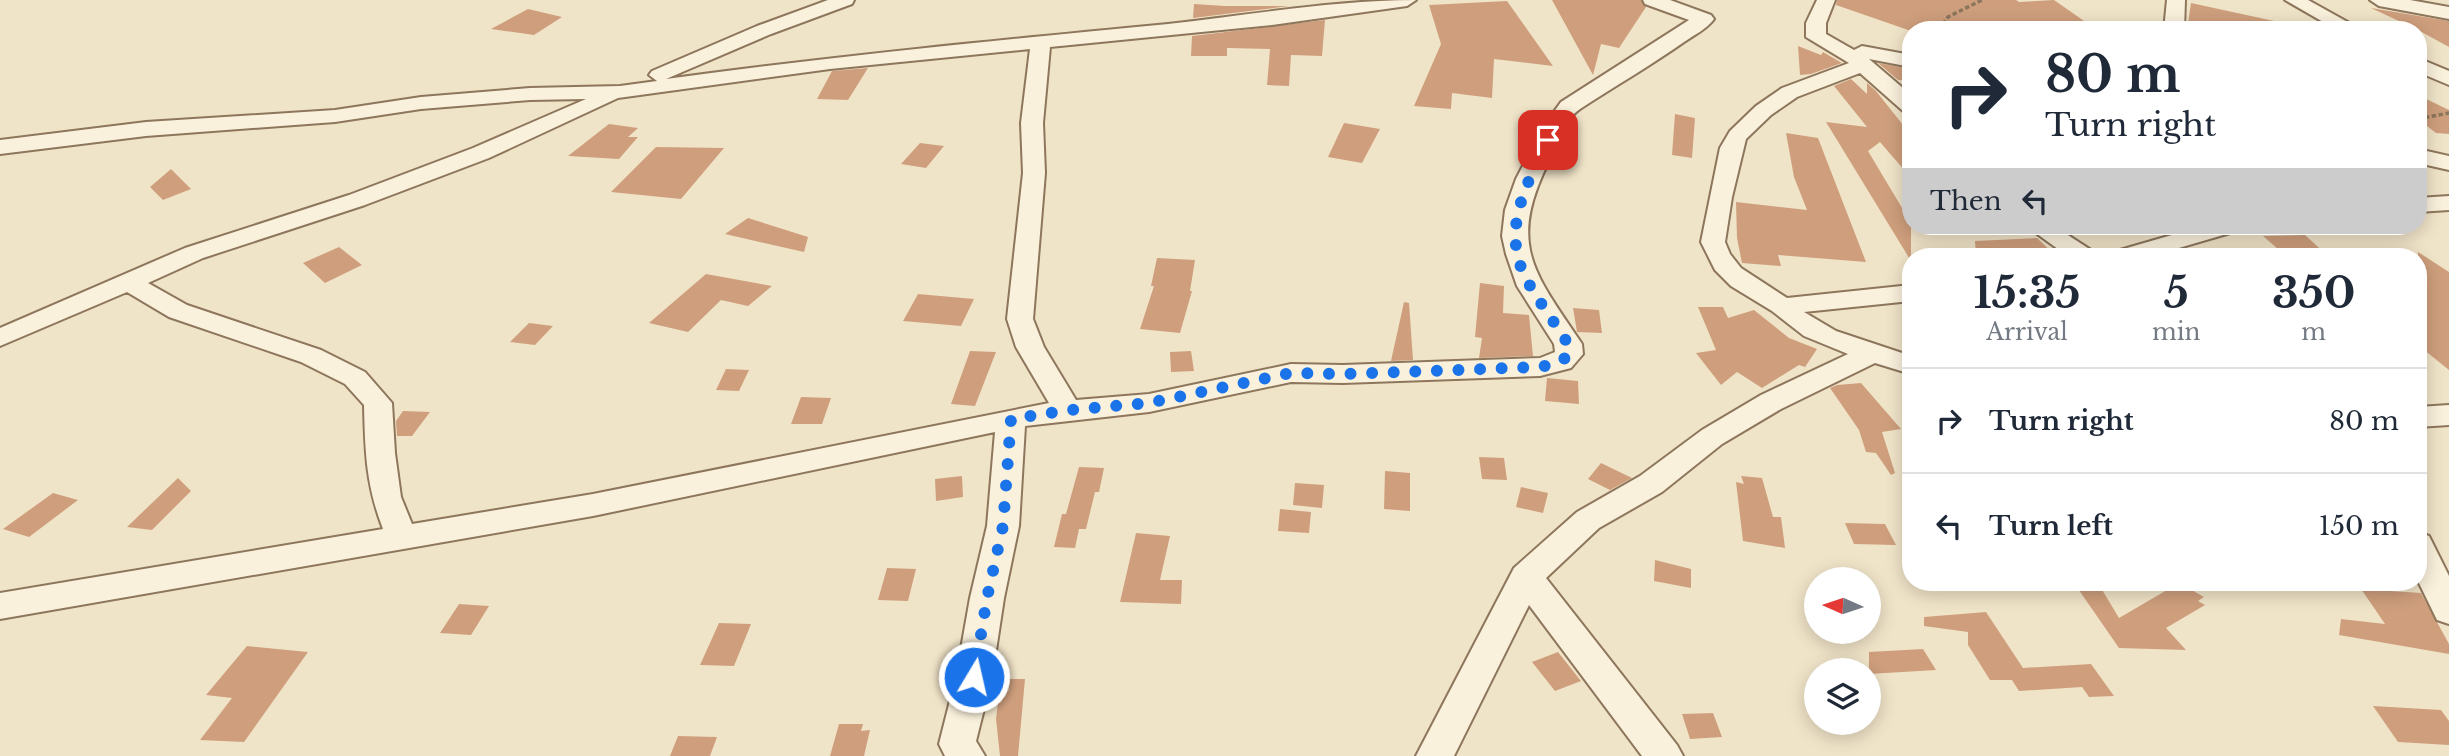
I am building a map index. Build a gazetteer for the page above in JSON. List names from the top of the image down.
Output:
{
  "north": "left",
  "page": {
    "turn": ["80 m", "Turn right"],
    "then": "Then",
    "eta": [
      "15:35",
      "Arrival",
      "5",
      "min",
      "350",
      "m"
    ],
    "list": [
      {
        "name": "Turn right",
        "value": "80 m"
      },
      {
        "name": "Turn left",
        "value": "150 m"
      }
    ]
  }
}
